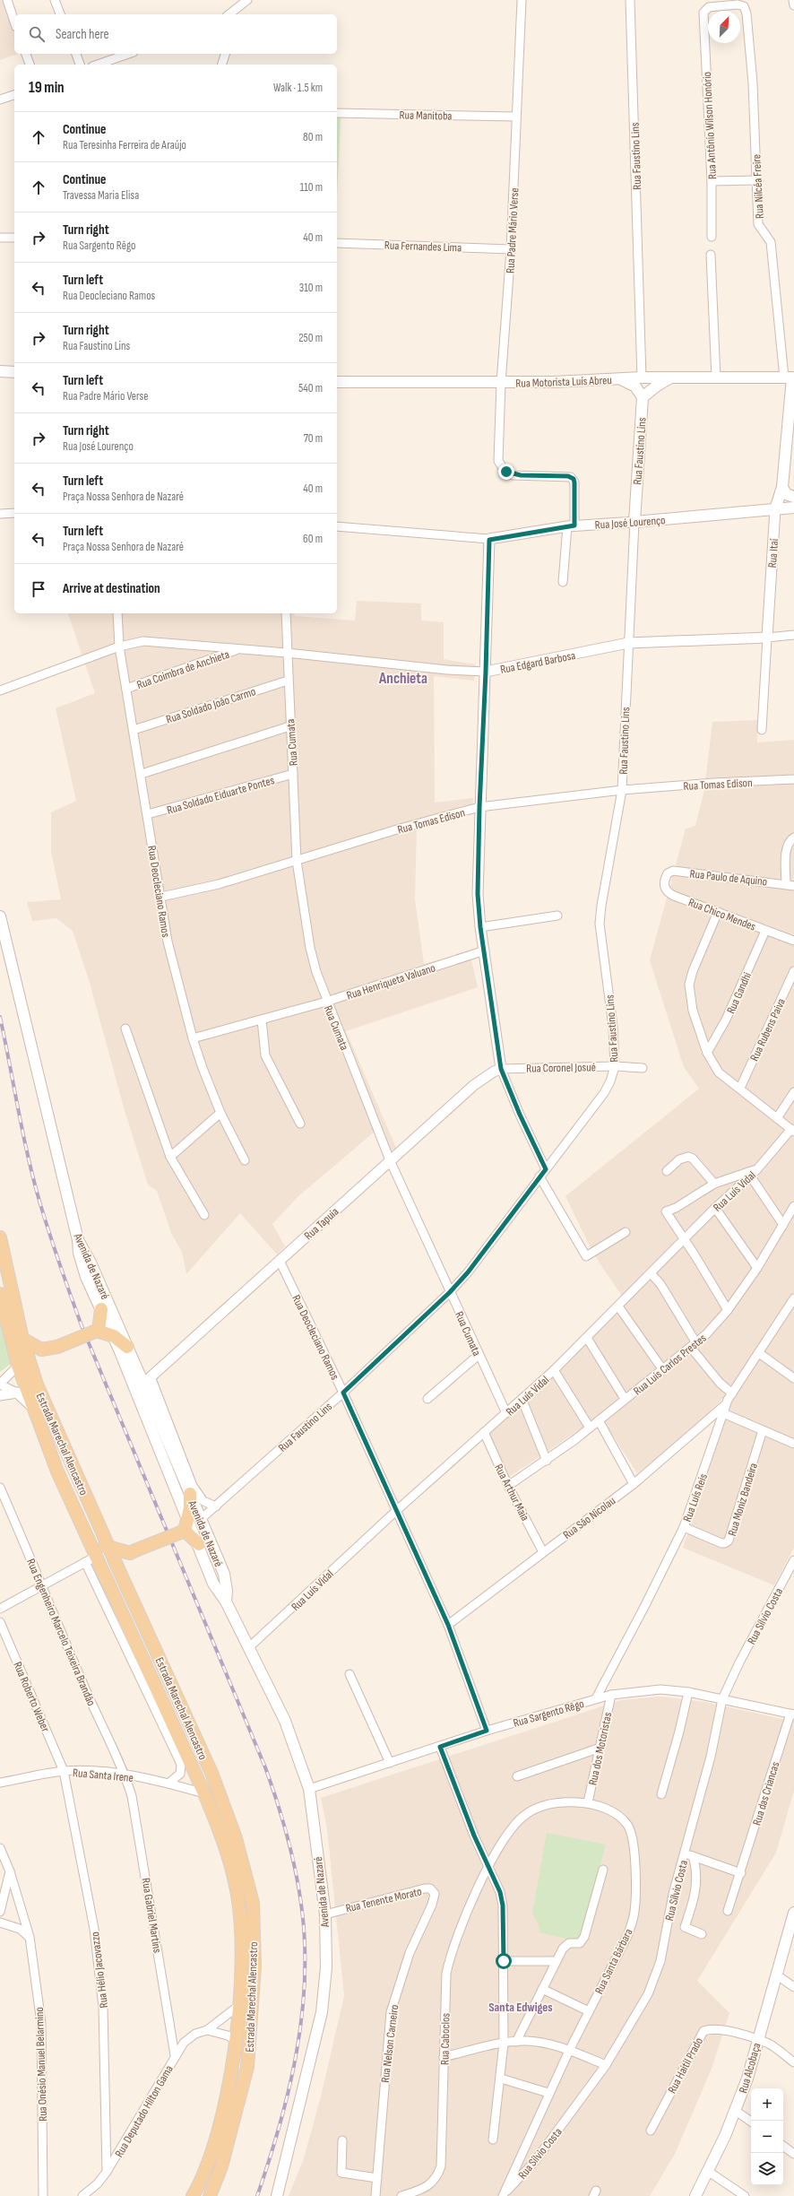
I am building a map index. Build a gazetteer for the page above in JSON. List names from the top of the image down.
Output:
{
  "streets": {
    "main road": [
      "Rua Faustino Lins",
      "Rua Motorista Luís Abreu",
      "Rua José Lourenço",
      "Rua Itaí",
      "Avenida de Nazaré",
      "Estrada Marechal Alencastro",
      "Rua Alcobaça"
    ],
    "street": [
      "Rua Manitoba",
      "Rua Antônio Wilson Honório",
      "Rua Nilcéa Freire",
      "Rua Padre Mário Verse",
      "Rua Fernandes Lima",
      "Rua Edgard Barbosa",
      "Rua Coimbra de Anchieta",
      "Rua Soldado João Carmo",
      "Rua Cumata",
      "Rua Tomas Edison",
      "Rua Soldado Eiduarte Pontes",
      "Rua Paulo de Aquino",
      "Rua Deocleciano Ramos",
      "Rua Chico Mendes",
      "Rua Henriqueta Valuano",
      "Rua Gandhi",
      "Rua Rubens Paiva",
      "Rua Coronel Josué",
      "Rua Luís Vidal",
      "Rua Tapuia",
      "Rua Luis Carlos Prestes",
      "Rua Arthur Maia",
      "Rua Luís Reis",
      "Rua Moniz Bandeira",
      "Rua São Nicolau",
      "Rua Sílvio Costa",
      "Rua Engenheiro Marcelo Teixeira Brandão",
      "Rua Roberto Weber",
      "Rua Sargento Rêgo",
      "Rua dos Motoristas",
      "Rua Santa Irene",
      "Rua das Criancas",
      "Rua Tenente Morato",
      "Rua Gabriel Martins",
      "Rua Santa Bárbara",
      "Rua Hélio Jacovazzo",
      "Rua Caboclos",
      "Rua Nelson Carneiro",
      "Rua Onésio Manuel Belarmino",
      "Rua Haitil Prado",
      "Rua Deputado Hilton Gama"
    ]
  },
  "crossings": [
    ["Rua Manitoba", "Rua Padre Mário Verse"],
    ["Rua Antônio Wilson Honório", "Rua Nilcéa Freire"],
    ["Rua Faustino Lins", "Rua Motorista Luís Abreu"],
    ["Rua Faustino Lins", "Rua José Lourenço"],
    ["Rua Faustino Lins", "Rua Edgard Barbosa"],
    ["Rua Faustino Lins", "Rua Cumata"],
    ["Rua Faustino Lins", "Rua Tomas Edison"],
    ["Rua Faustino Lins", "Rua Deocleciano Ramos"],
    ["Rua Faustino Lins", "Rua Coronel Josué"],
    ["Rua Faustino Lins", "Avenida de Nazaré"],
    ["Rua Nilcéa Freire", "Rua Motorista Luís Abreu"],
    ["Rua Nilcéa Freire", "Rua Itaí"],
    ["Rua Padre Mário Verse", "Rua Fernandes Lima"],
    ["Rua Padre Mário Verse", "Rua Motorista Luís Abreu"],
    ["Rua Padre Mário Verse", "Rua José Lourenço"],
    ["Rua Motorista Luís Abreu", "Rua Itaí"],
    ["Rua José Lourenço", "Rua Itaí"],
    ["Rua Itaí", "Rua Edgard Barbosa"],
    ["Rua Edgard Barbosa", "Rua Coimbra de Anchieta"],
    ["Rua Edgard Barbosa", "Rua Cumata"],
    ["Rua Edgard Barbosa", "Rua Deocleciano Ramos"],
    ["Rua Coimbra de Anchieta", "Rua Deocleciano Ramos"],
    ["Rua Soldado João Carmo", "Rua Cumata"],
    ["Rua Soldado João Carmo", "Rua Deocleciano Ramos"],
    ["Rua Cumata", "Rua Tomas Edison"],
    ["Rua Cumata", "Rua Soldado Eiduarte Pontes"],
    ["Rua Cumata", "Rua Henriqueta Valuano"],
    ["Rua Cumata", "Rua Luís Vidal"],
    ["Rua Cumata", "Rua Tapuia"],
    ["Rua Tomas Edison", "Rua Deocleciano Ramos"],
    ["Rua Soldado Eiduarte Pontes", "Rua Deocleciano Ramos"],
    ["Rua Paulo de Aquino", "Rua Chico Mendes"],
    ["Rua Deocleciano Ramos", "Rua Henriqueta Valuano"],
    ["Rua Deocleciano Ramos", "Rua Luís Vidal"],
    ["Rua Deocleciano Ramos", "Rua Tapuia"],
    ["Rua Deocleciano Ramos", "Rua São Nicolau"],
    ["Rua Deocleciano Ramos", "Rua Sargento Rêgo"],
    ["Rua Chico Mendes", "Rua Gandhi"],
    ["Rua Coronel Josué", "Rua Tapuia"],
    ["Rua Luís Vidal", "Avenida de Nazaré"],
    ["Rua Luís Vidal", "Rua Arthur Maia"],
    ["Rua Tapuia", "Avenida de Nazaré"],
    ["Avenida de Nazaré", "Rua Sargento Rêgo"],
    ["Avenida de Nazaré", "Rua Tenente Morato"],
    ["Rua Luis Carlos Prestes", "Rua Arthur Maia"],
    ["Estrada Marechal Alencastro", "Rua Santa Irene"],
    ["Estrada Marechal Alencastro", "Rua Deputado Hilton Gama"],
    ["Rua Arthur Maia", "Rua São Nicolau"],
    ["Rua Luís Reis", "Rua Moniz Bandeira"],
    ["Rua Luís Reis", "Rua São Nicolau"],
    ["Rua Luís Reis", "Rua Sargento Rêgo"],
    ["Rua Sílvio Costa", "Rua Sargento Rêgo"],
    ["Rua Sílvio Costa", "Rua Santa Bárbara"],
    ["Rua Engenheiro Marcelo Teixeira Brandão", "Rua Santa Irene"],
    ["Rua Engenheiro Marcelo Teixeira Brandão", "Rua Gabriel Martins"],
    ["Rua Roberto Weber", "Rua Santa Irene"],
    ["Rua Roberto Weber", "Rua Hélio Jacovazzo"],
    ["Rua Sargento Rêgo", "Rua dos Motoristas"],
    ["Rua Sargento Rêgo", "Rua das Criancas"],
    ["Rua dos Motoristas", "Rua Santa Bárbara"],
    ["Rua Santa Irene", "Rua Gabriel Martins"],
    ["Rua Santa Irene", "Rua Hélio Jacovazzo"],
    ["Rua Tenente Morato", "Rua Nelson Carneiro"],
    ["Rua Gabriel Martins", "Rua Deputado Hilton Gama"],
    ["Rua Santa Bárbara", "Rua Caboclos"],
    ["Rua Hélio Jacovazzo", "Rua Deputado Hilton Gama"],
    ["Rua Haitil Prado", "Rua Alcobaça"]
  ],
  "districts": ["Anchieta", "Santa Edwiges"],
  "north": "top right",
  "page": {
    "search": "Search here",
    "heading": ["19 min", "Walk · 1.5 km"],
    "list": [
      ["Continue", "Rua Teresinha Ferreira de Araújo", "80 m"],
      ["Continue", "Travessa Maria Elisa", "110 m"],
      ["Turn right", "Rua Sargento Rêgo", "40 m"],
      ["Turn left", "Rua Deocleciano Ramos", "310 m"],
      ["Turn right", "Rua Faustino Lins", "250 m"],
      ["Turn left", "Rua Padre Mário Verse", "540 m"],
      ["Turn right", "Rua José Lourenço", "70 m"],
      ["Turn left", "Praça Nossa Senhora de Nazaré", "40 m"],
      ["Turn left", "Praça Nossa Senhora de Nazaré", "60 m"],
      "Arrive at destination"
    ],
    "map_buttons": ["+", "−"]
  }
}
